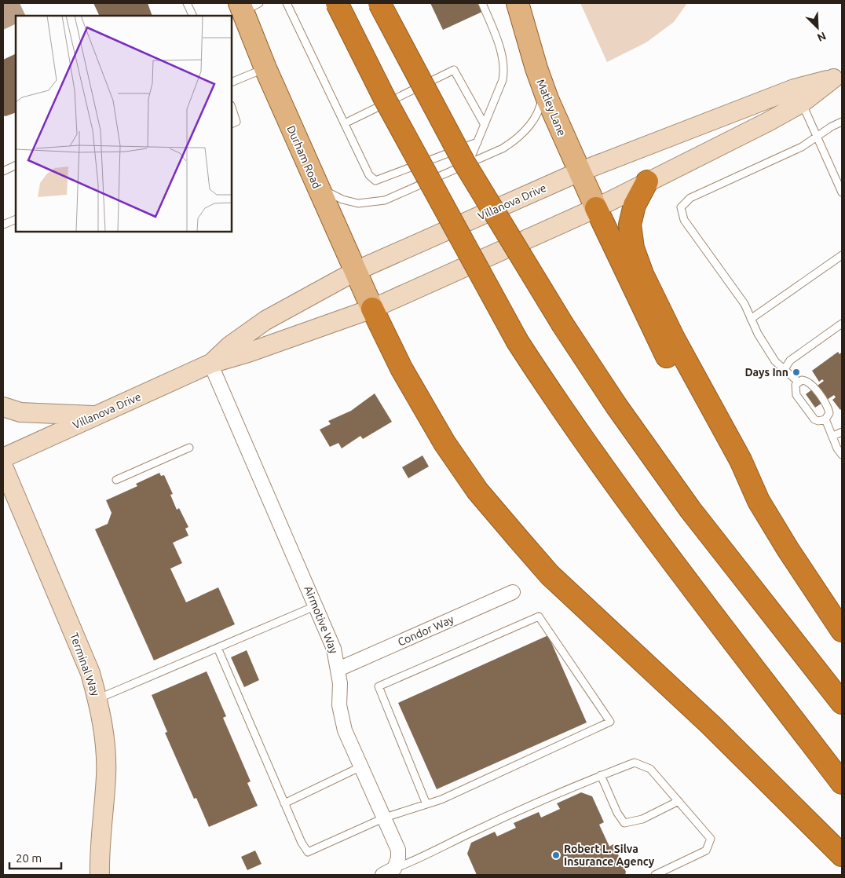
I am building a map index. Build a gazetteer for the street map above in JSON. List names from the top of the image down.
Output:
{
  "streets": {
    "main road": [
      "Matley Lane",
      "Durham Road",
      "Villanova Drive",
      "Terminal Way"
    ],
    "street": ["Airmotive Way", "Condor Way"]
  },
  "crossings": [
    ["Matley Lane", "Villanova Drive"],
    ["Durham Road", "Villanova Drive"],
    ["Villanova Drive", "Airmotive Way"],
    ["Airmotive Way", "Condor Way"]
  ],
  "places": ["Days Inn", "Robert L. Silva Insurance Agency"],
  "scale_bar": "20 m",
  "north": "bottom right"
}
